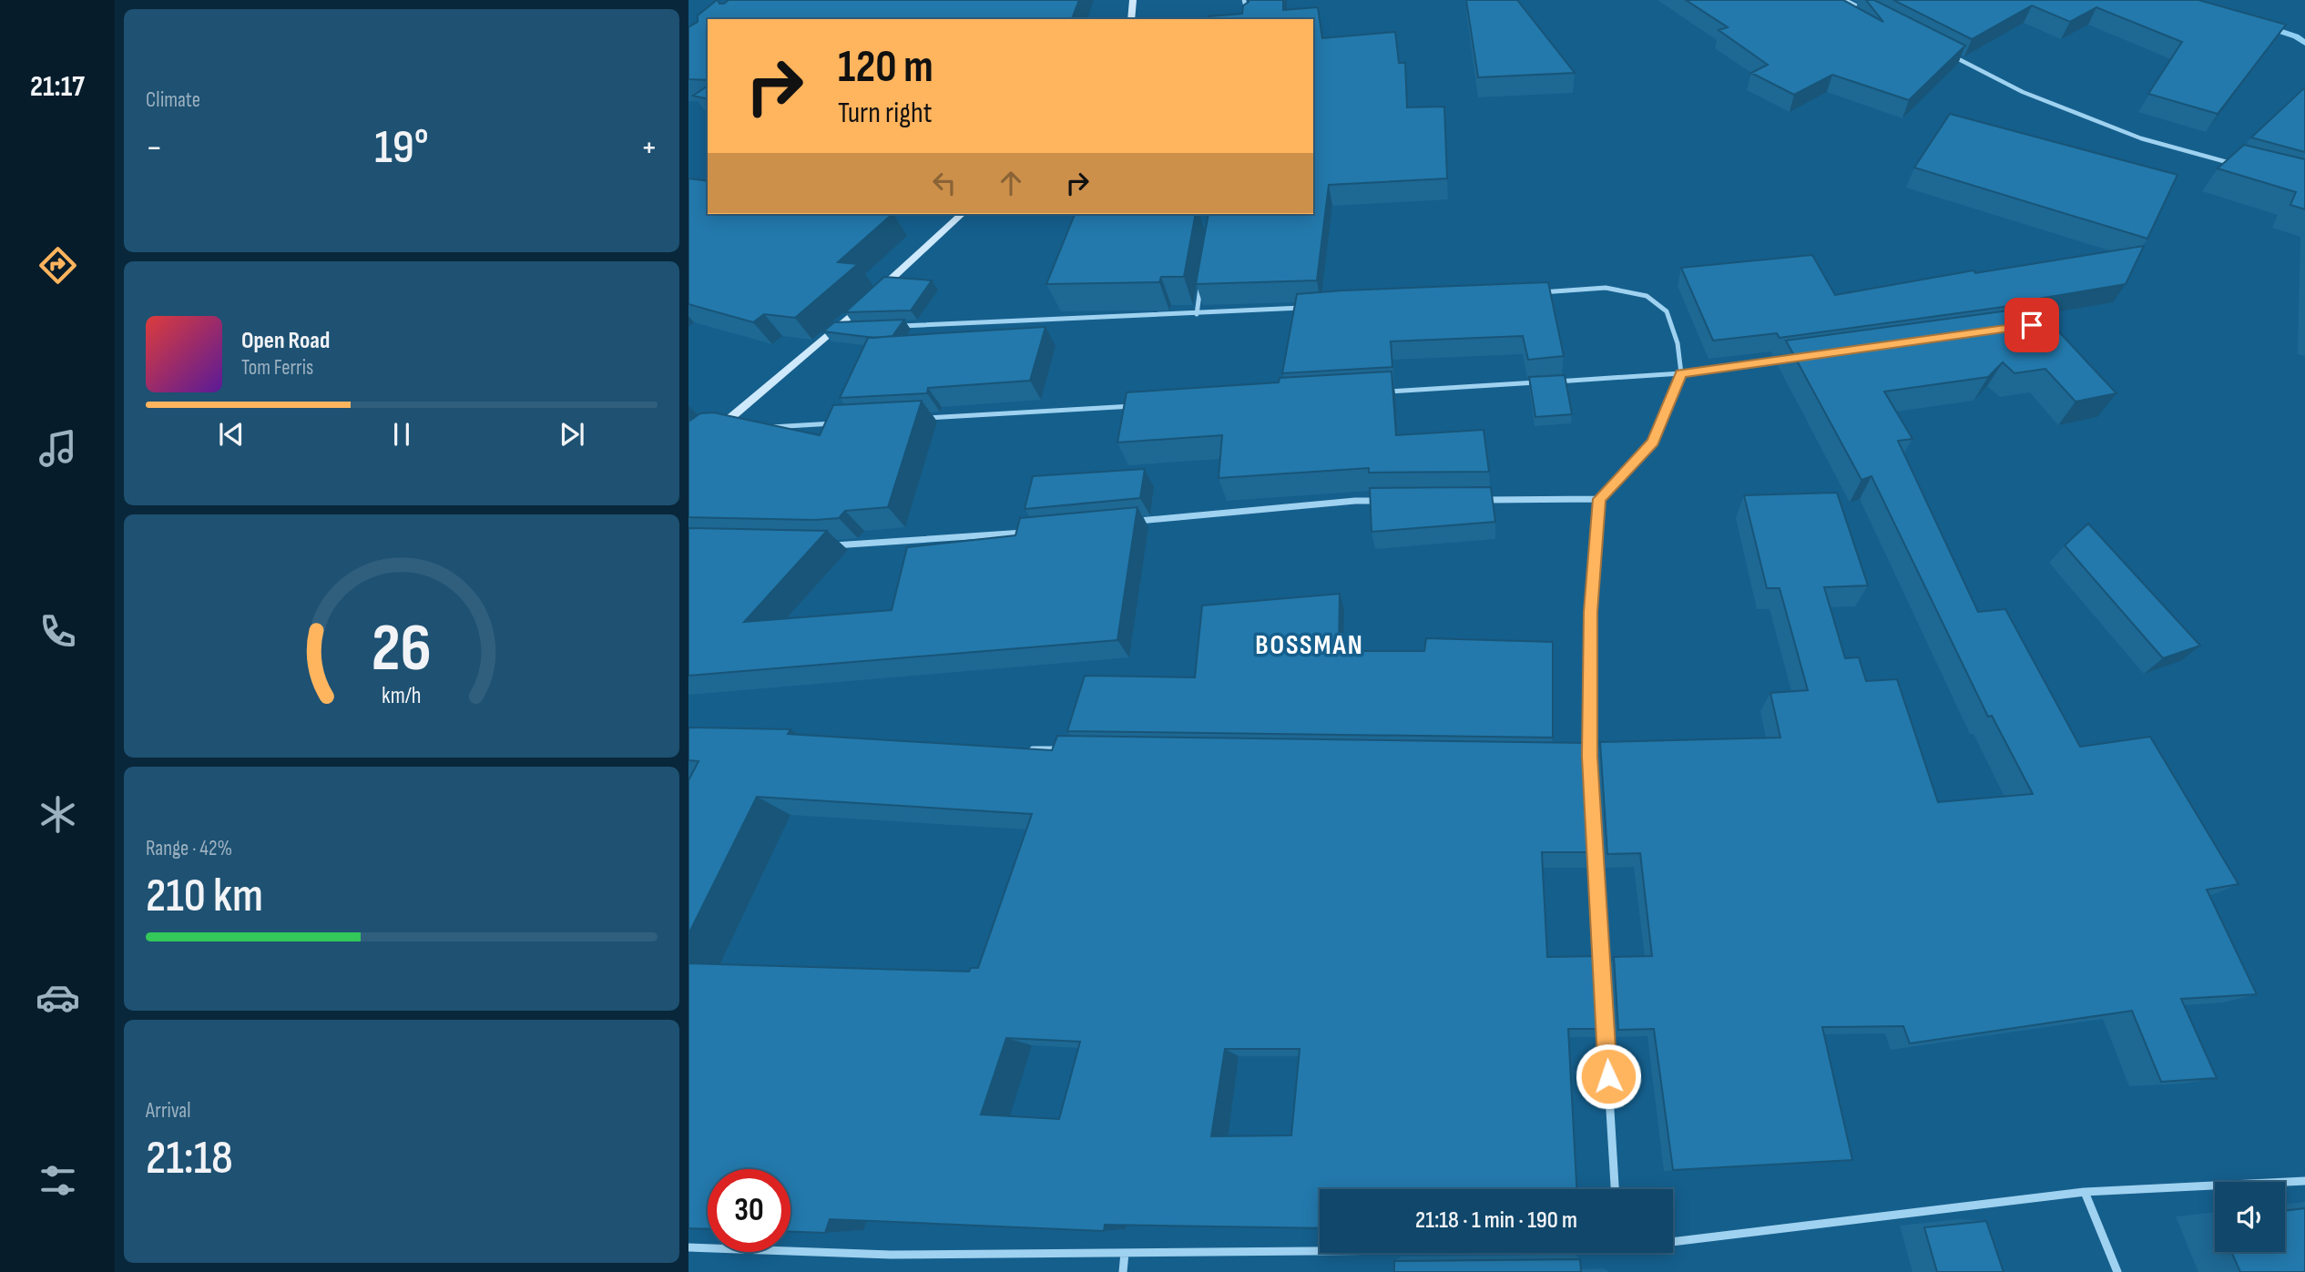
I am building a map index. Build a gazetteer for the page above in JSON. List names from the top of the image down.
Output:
{
  "districts": ["BOSSMAN"],
  "page": {
    "tabs": "21:17",
    "tile": [
      "Climate",
      ["Range · 42%", "210 km"],
      ["Arrival", "21:18"]
    ],
    "turn": ["120 m", "Turn right"],
    "heat": ["−", "19°", "+"],
    "song": ["Open Road", "Tom Ferris"],
    "limit": "30",
    "trip": "21:18 · 1 min · 190 m",
    "gauge": ["26", "km/h"]
  }
}
